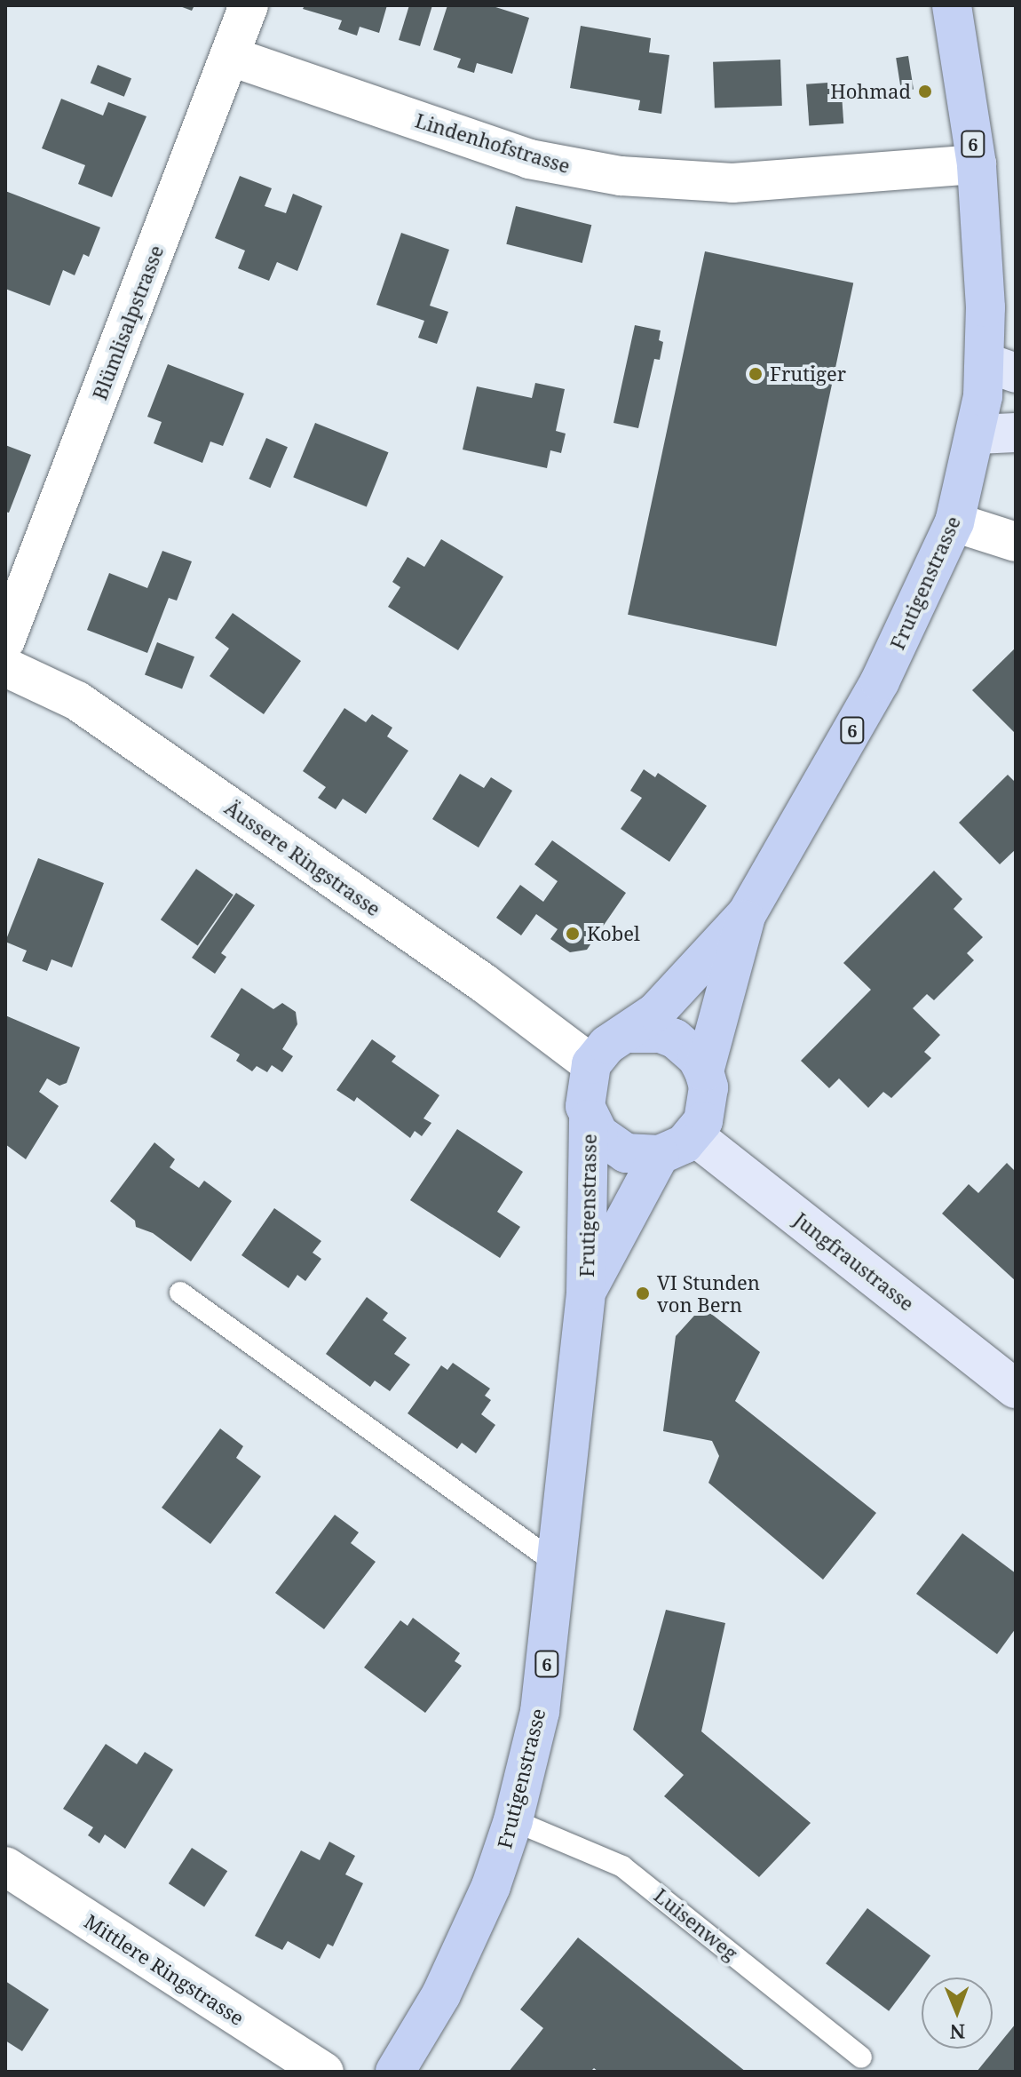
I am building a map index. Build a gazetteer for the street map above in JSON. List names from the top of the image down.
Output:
{
  "streets": {
    "main road": ["6", "Frutigenstrasse"],
    "street": [
      "Lindenhofstrasse",
      "Blümlisalpstrasse",
      "Äussere Ringstrasse",
      "Jungfraustrasse",
      "Mittlere Ringstrasse"
    ],
    "lane": ["Luisenweg"]
  },
  "crossings": [
    ["Lindenhofstrasse", "Blümlisalpstrasse"],
    ["Lindenhofstrasse", "Frutigenstrasse"],
    ["Frutigenstrasse", "Äussere Ringstrasse"],
    ["Frutigenstrasse", "Jungfraustrasse"],
    ["Frutigenstrasse", "Luisenweg"],
    ["Äussere Ringstrasse", "Jungfraustrasse"]
  ],
  "places": [
    "Hohmad",
    "Frutiger",
    "Kobel",
    "VI Stunden von Bern"
  ],
  "north": "bottom"
}
